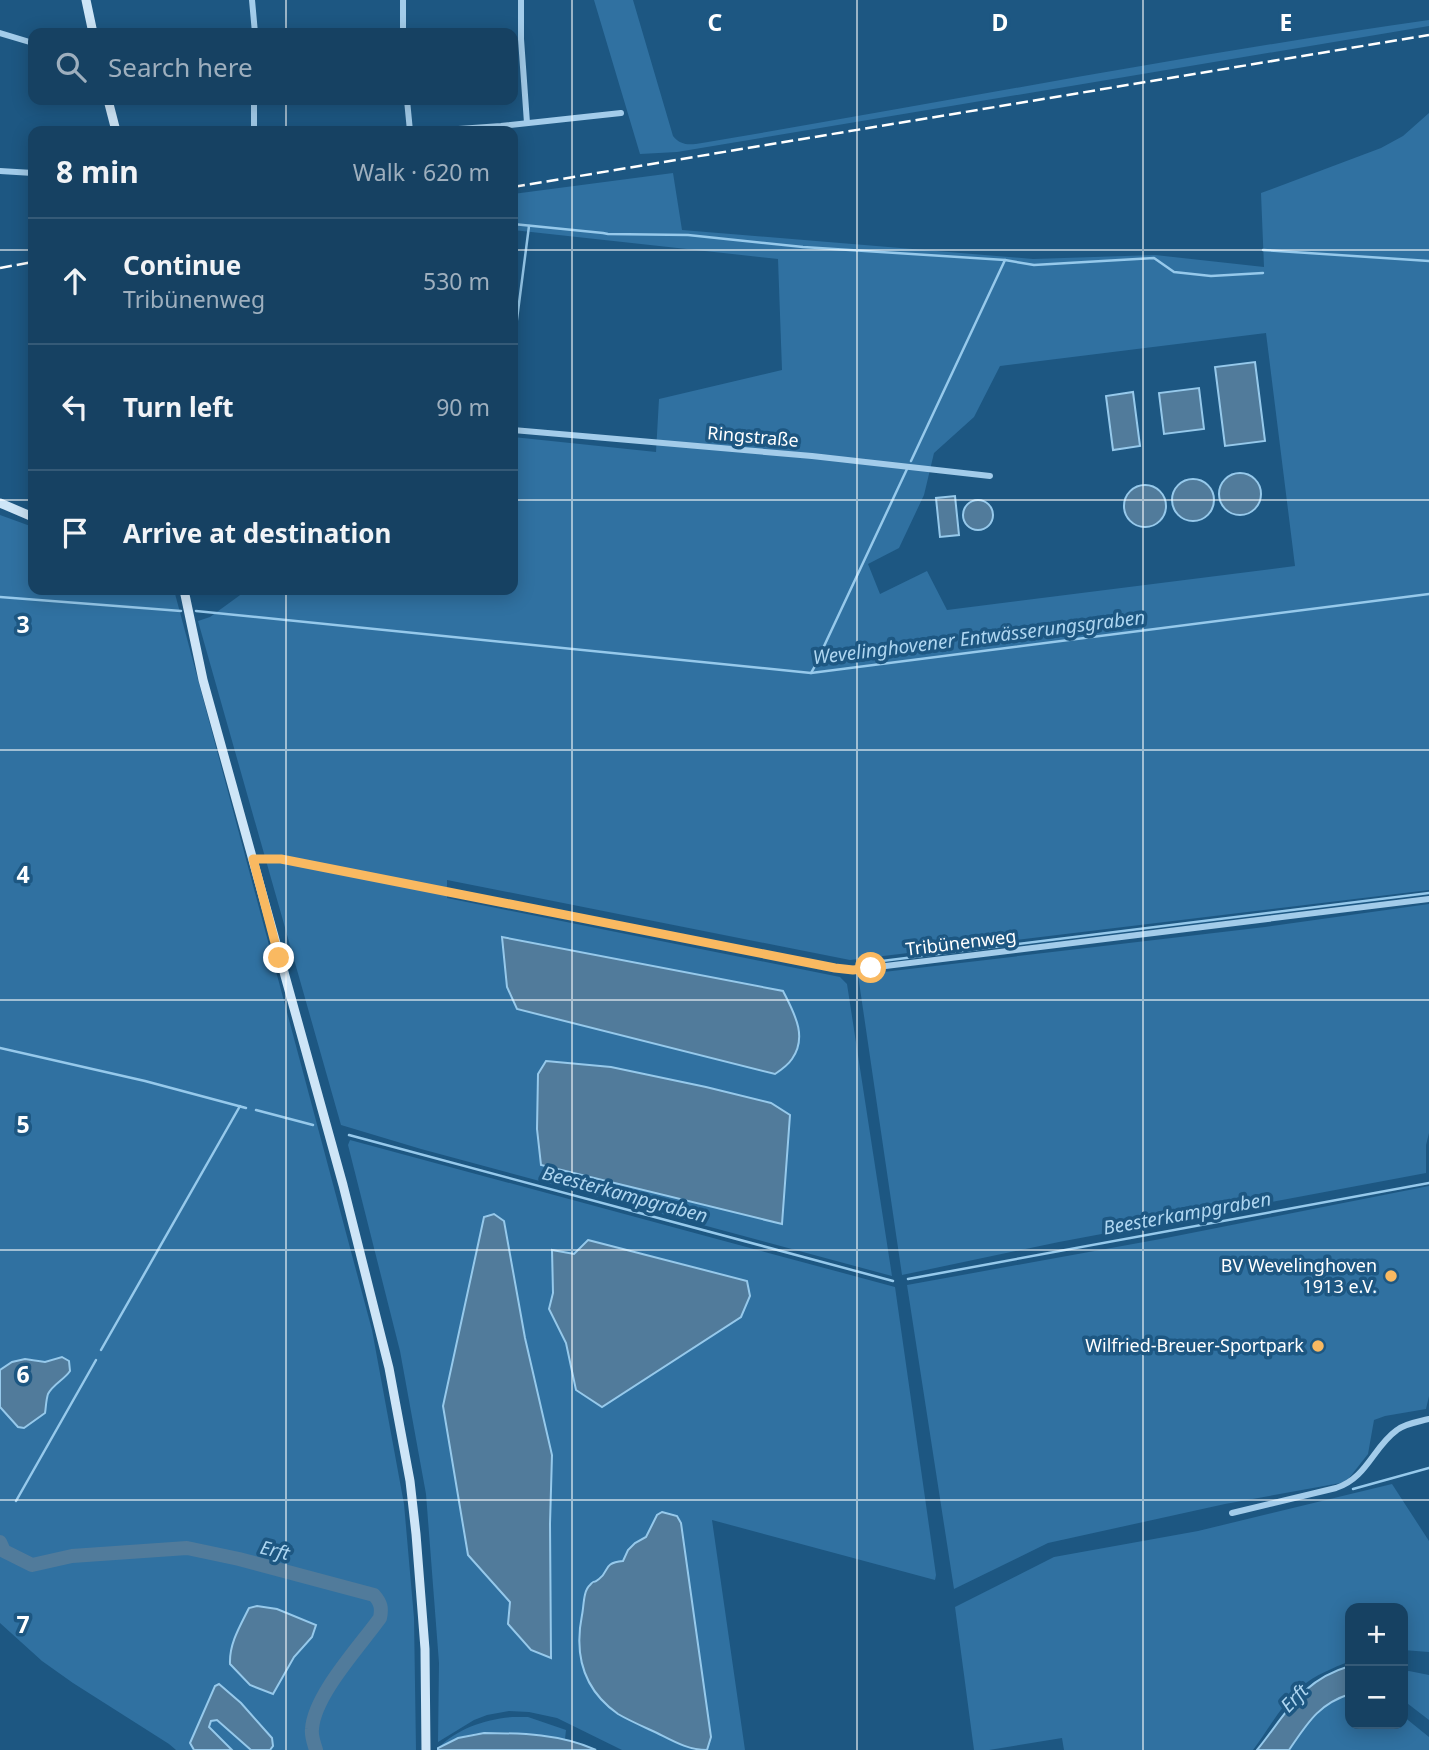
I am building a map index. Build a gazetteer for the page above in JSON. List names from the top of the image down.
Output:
{
  "streets": {
    "street": ["Ringstraße", "Tribünenweg"]
  },
  "water": ["Wevelinghovener Entwässerungsgraben", "Beesterkampgraben", "Erft"],
  "places": ["BV Wevelinghoven 1913 e.V.", "Wilfried-Breuer-Sportpark"],
  "page": {
    "search": "Search here",
    "heading": ["8 min", "Walk · 620 m"],
    "list": [
      ["Continue", "Tribünenweg", "530 m"],
      ["Turn left", "90 m"],
      "Arrive at destination"
    ],
    "map_buttons": ["+", "−"]
  },
  "grid": {
    "columns": ["C", "D", "E"],
    "rows": [
      "3",
      "4",
      "5",
      "6",
      "7"
    ]
  }
}
